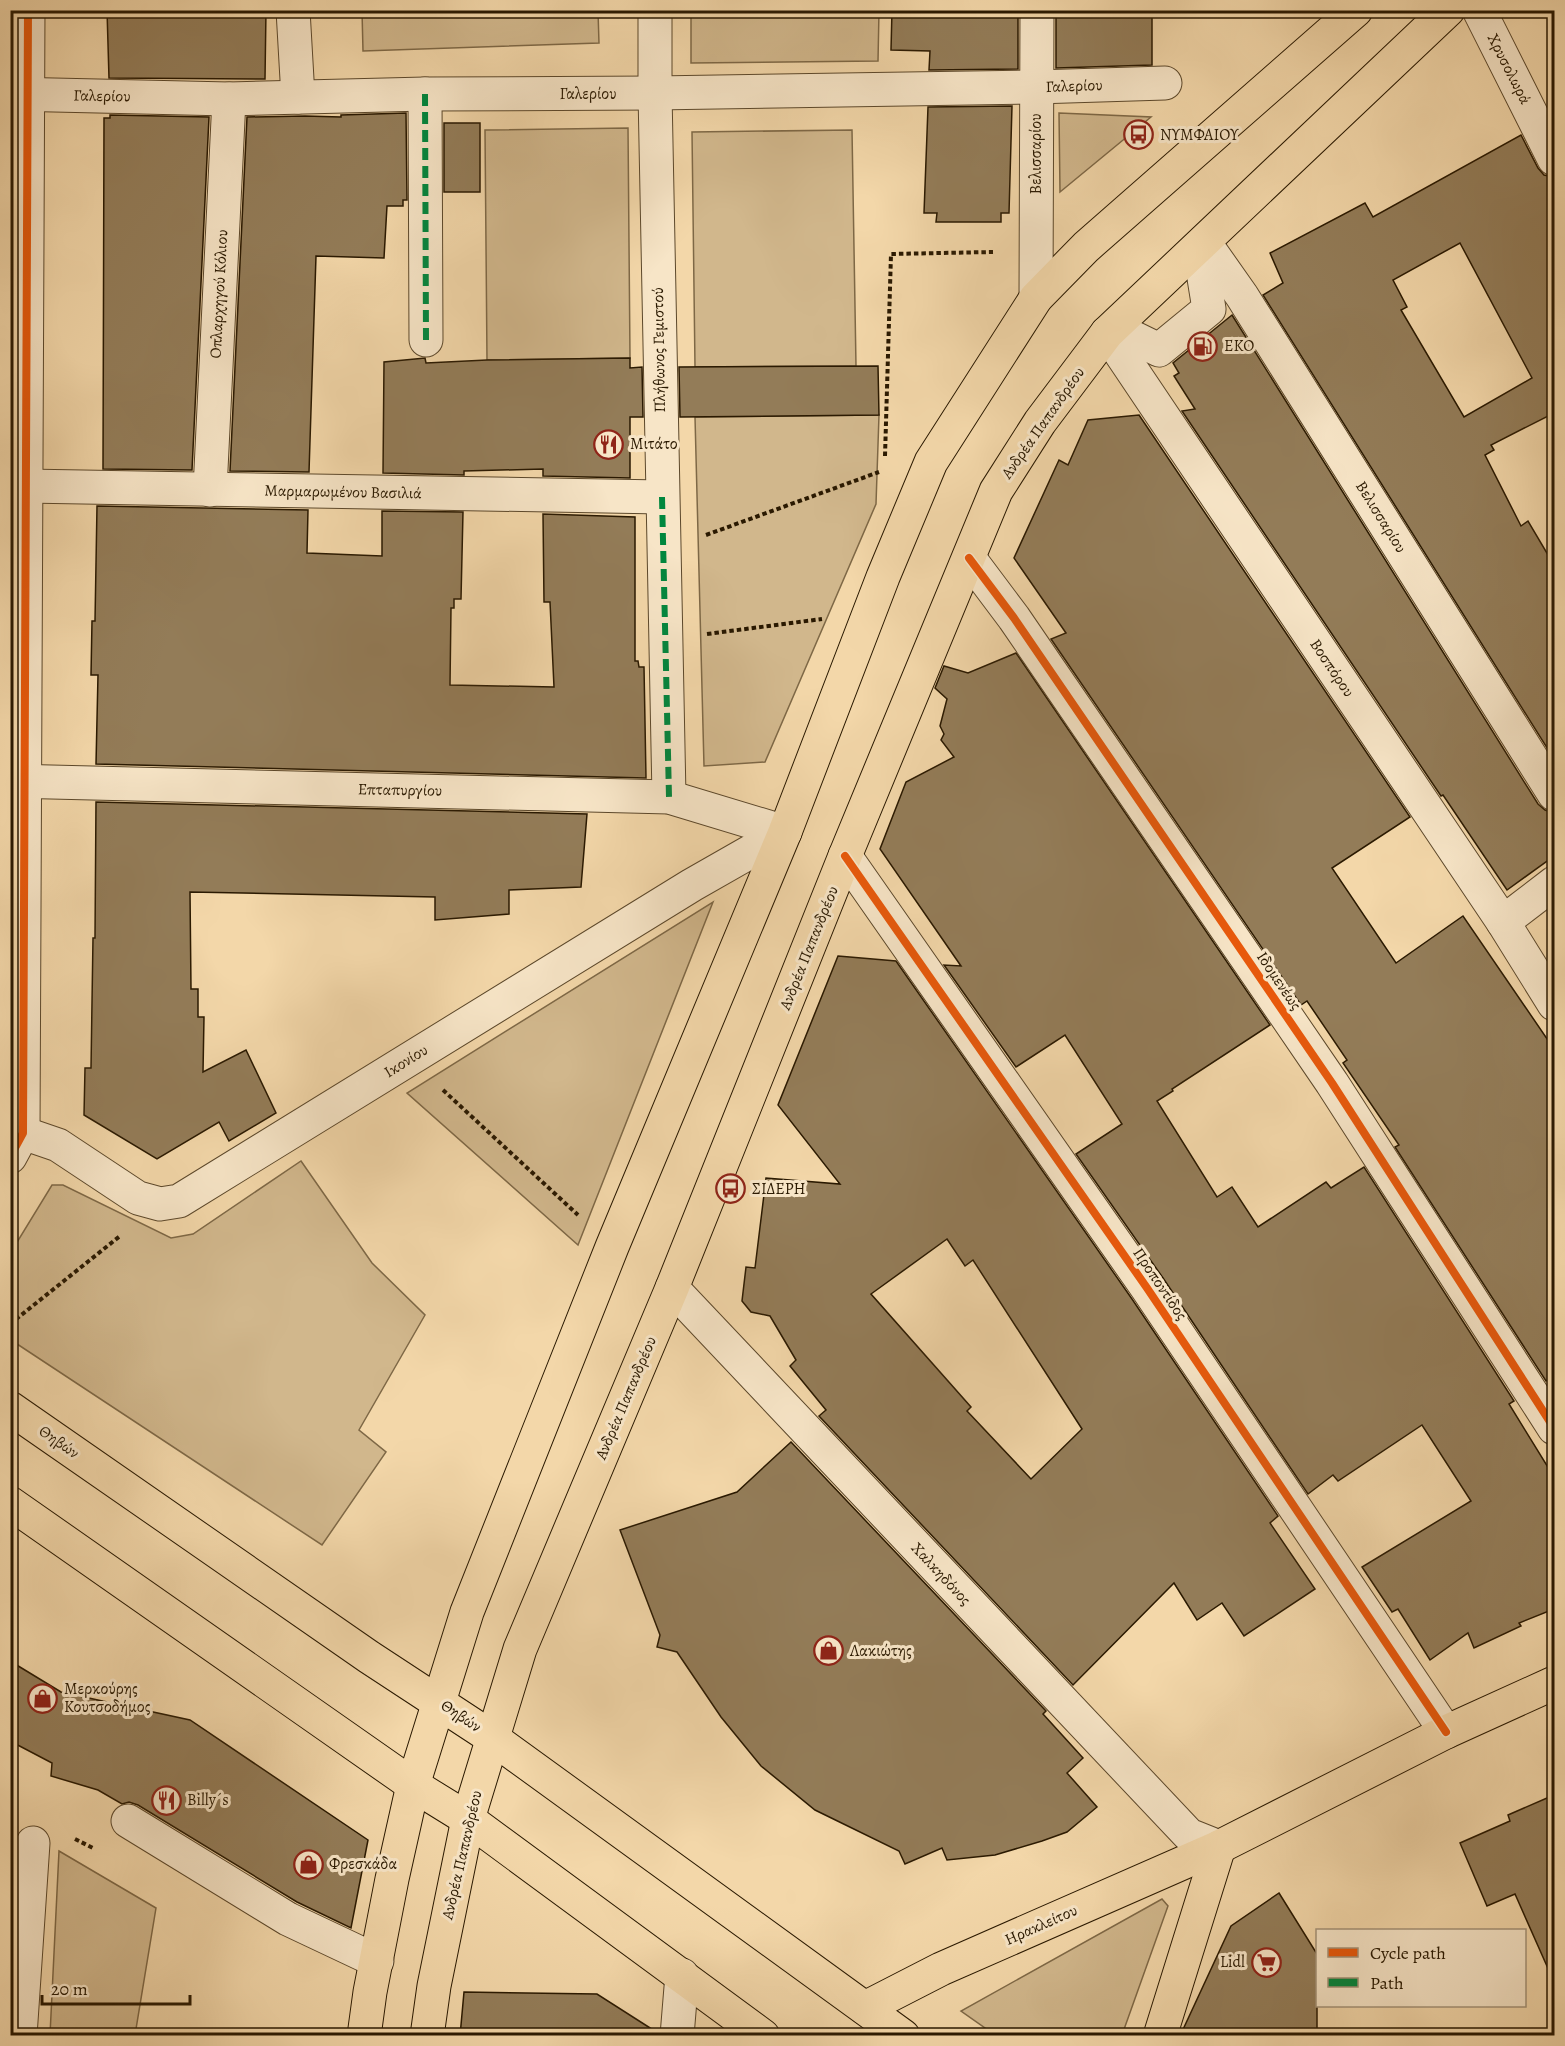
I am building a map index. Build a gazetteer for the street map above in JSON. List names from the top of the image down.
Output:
{
  "streets": {
    "main road": ["Ανδρέα Παπανδρέου", "Θηβών", "Ηρακλείτου"],
    "street": [
      "Χρυσολωρά",
      "Γαλερίου",
      "Βελισσαρίου",
      "Οπλαρχηγού Κόλιου",
      "Πλήθωνος Γεμιστού",
      "Μαρμαρωμένου Βασιλιά",
      "Βοσπόρου",
      "Επταπυργίου",
      "Ιδομενέως",
      "Ικονίου",
      "Προποντίδος",
      "Χαλκηδόνος"
    ]
  },
  "crossings": [
    ["Γαλερίου", "Βελισσαρίου"],
    ["Γαλερίου", "Οπλαρχηγού Κόλιου"],
    ["Γαλερίου", "Πλήθωνος Γεμιστού"],
    ["Βελισσαρίου", "Ανδρέα Παπανδρέου"],
    ["Οπλαρχηγού Κόλιου", "Μαρμαρωμένου Βασιλιά"],
    ["Πλήθωνος Γεμιστού", "Μαρμαρωμένου Βασιλιά"],
    ["Πλήθωνος Γεμιστού", "Επταπυργίου"],
    ["Ανδρέα Παπανδρέου", "Βοσπόρου"],
    ["Ανδρέα Παπανδρέου", "Ιδομενέως"],
    ["Ανδρέα Παπανδρέου", "Προποντίδος"],
    ["Ανδρέα Παπανδρέου", "Θηβών"],
    ["Ανδρέα Παπανδρέου", "Χαλκηδόνος"],
    ["Επταπυργίου", "Ικονίου"],
    ["Προποντίδος", "Ηρακλείτου"],
    ["Θηβών", "Ηρακλείτου"],
    ["Χαλκηδόνος", "Ηρακλείτου"]
  ],
  "places": {
    "bus stop": ["ΝΥΜΦΑΙΟΥ", "ΣΙΔΕΡΗ"],
    "fuel station": ["EKO"],
    "restaurant": ["Μιτάτο", "Billy´s"],
    "shop": ["Λακιώτης", "Μερκούρης Κουτσοδήμος", "Φρεσκάδα"],
    "supermarket": ["Lidl"]
  },
  "legend": ["Cycle path", "Path"],
  "scale_bar": "20 m"
}
